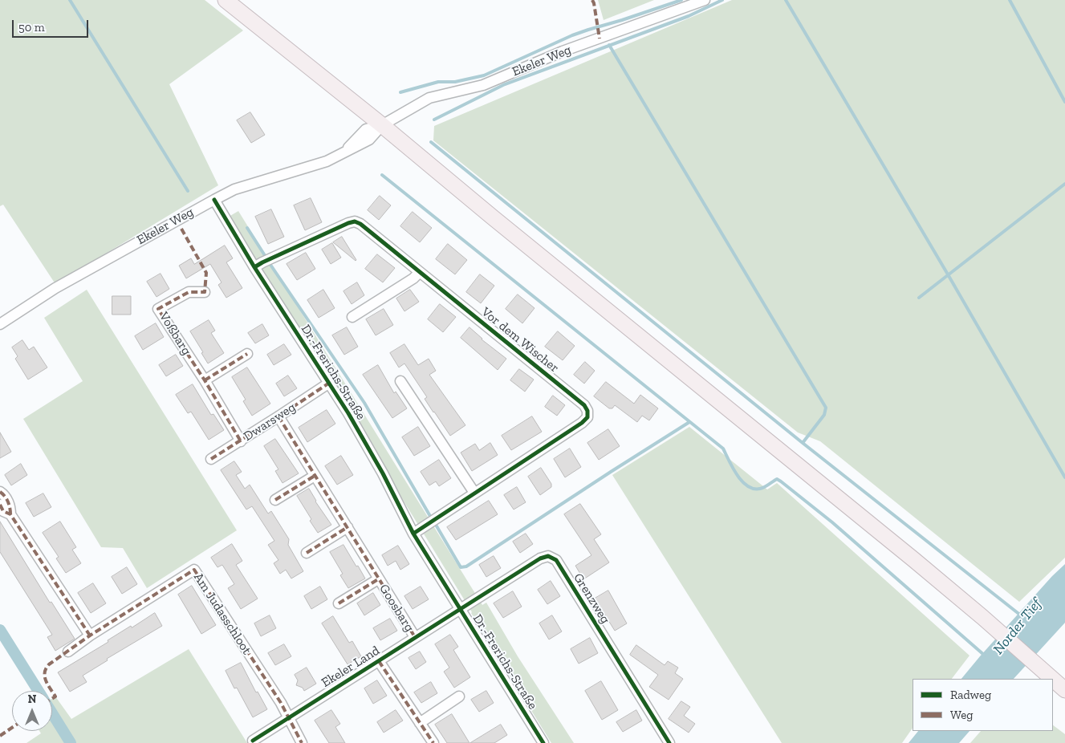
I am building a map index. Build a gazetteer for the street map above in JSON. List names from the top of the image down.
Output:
{
  "streets": {
    "street": [
      "Ekeler Weg",
      "Voßbarg",
      "Vor dem Wischer",
      "Dr.-Frerichs-Straße",
      "Dwarsweg",
      "Grenzweg",
      "Goosbarg",
      "Am Judasschloot",
      "Ekeler Land"
    ]
  },
  "crossings": [
    ["Ekeler Weg", "Dr.-Frerichs-Straße"],
    ["Voßbarg", "Dwarsweg"],
    ["Vor dem Wischer", "Dr.-Frerichs-Straße"],
    ["Dr.-Frerichs-Straße", "Dwarsweg"],
    ["Dr.-Frerichs-Straße", "Grenzweg"],
    ["Dr.-Frerichs-Straße", "Ekeler Land"],
    ["Dwarsweg", "Goosbarg"],
    ["Grenzweg", "Ekeler Land"],
    ["Goosbarg", "Ekeler Land"],
    ["Am Judasschloot", "Ekeler Land"]
  ],
  "water": ["Norder Tief"],
  "legend": ["Radweg", "Weg"],
  "scale_bar": "50 m",
  "north": "top"
}
